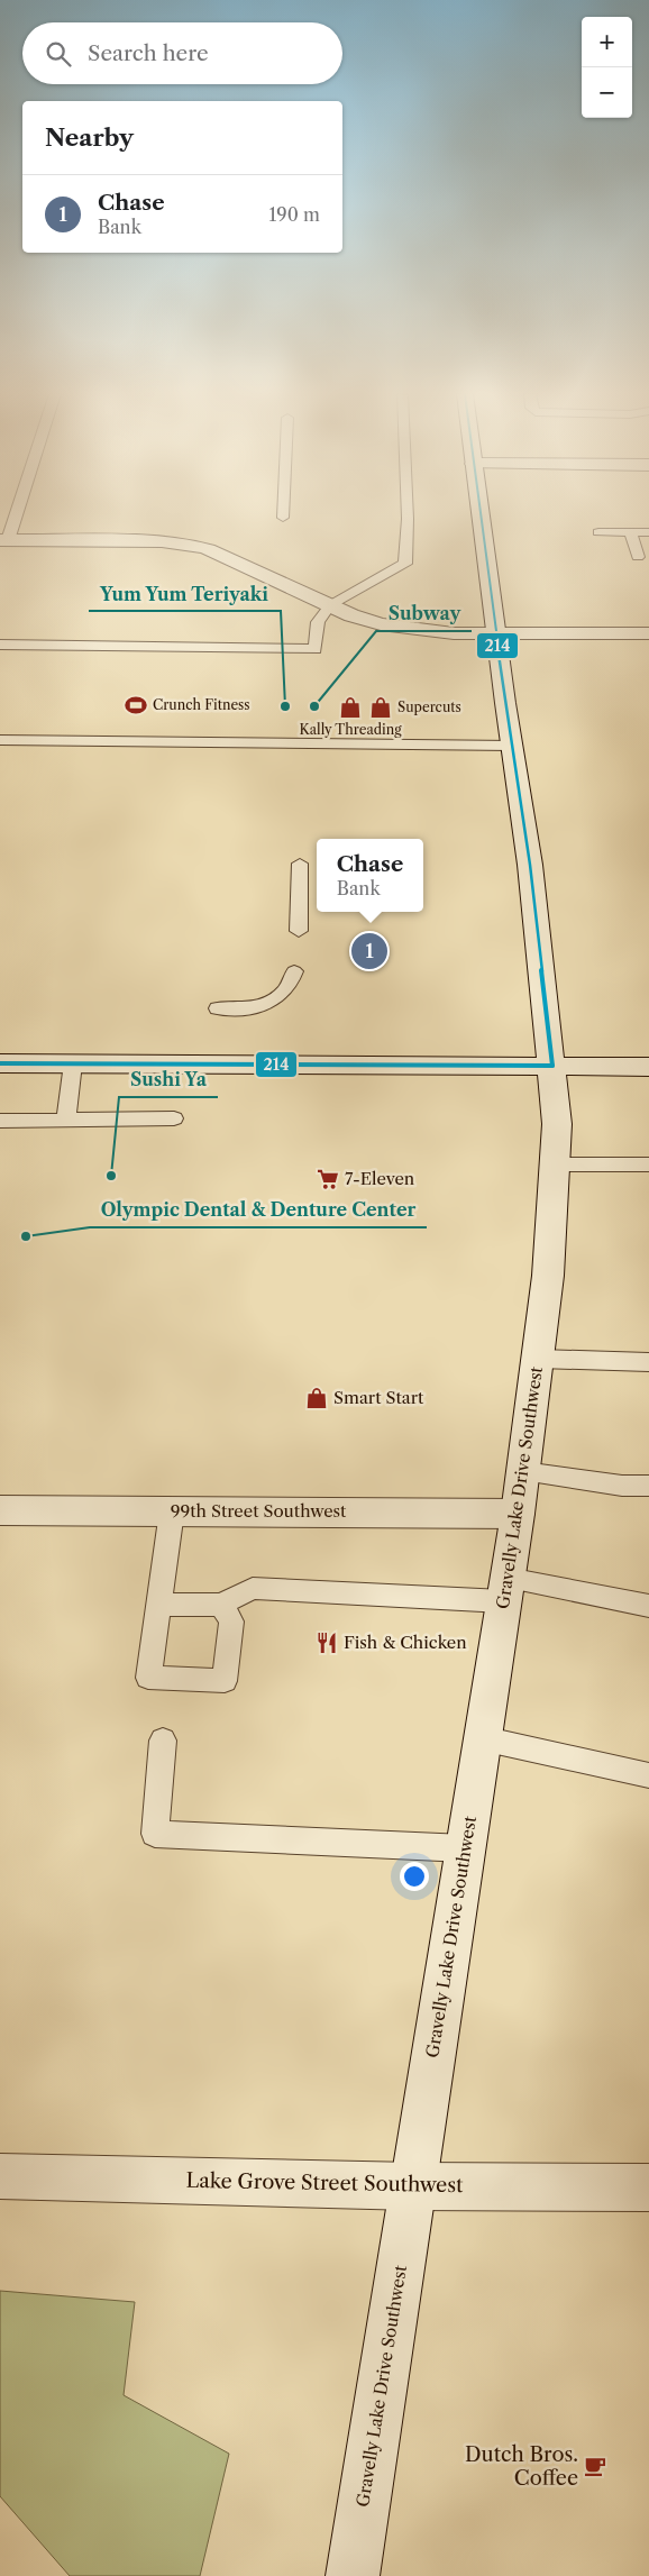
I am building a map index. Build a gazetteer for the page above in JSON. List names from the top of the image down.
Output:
{
  "streets": {
    "main road": ["Gravelly Lake Drive Southwest", "99th Street Southwest", "Lake Grove Street Southwest"]
  },
  "crossings": [
    ["Gravelly Lake Drive Southwest", "99th Street Southwest"],
    ["Gravelly Lake Drive Southwest", "Lake Grove Street Southwest"]
  ],
  "places": {
    "sports": ["Crunch Fitness"],
    "other": [
      "Yum Yum Teriyaki",
      "Subway",
      "Sushi Ya",
      "Olympic Dental & Denture Center"
    ],
    "shop": ["Kally Threading", "Supercuts", "Smart Start"],
    "supermarket": ["7-Eleven"],
    "restaurant": ["Fish & Chicken"],
    "cafe": ["Dutch Bros. Coffee"]
  },
  "lines": ["transit line 214"],
  "page": {
    "map_buttons": ["+", "−"],
    "search": "Search here",
    "heading": "Nearby",
    "list": [
      {
        "mark": "1",
        "name": "Chase",
        "note": "Bank",
        "value": "190 m"
      }
    ],
    "popup": ["Chase", "Bank"],
    "pins": "1"
  }
}
